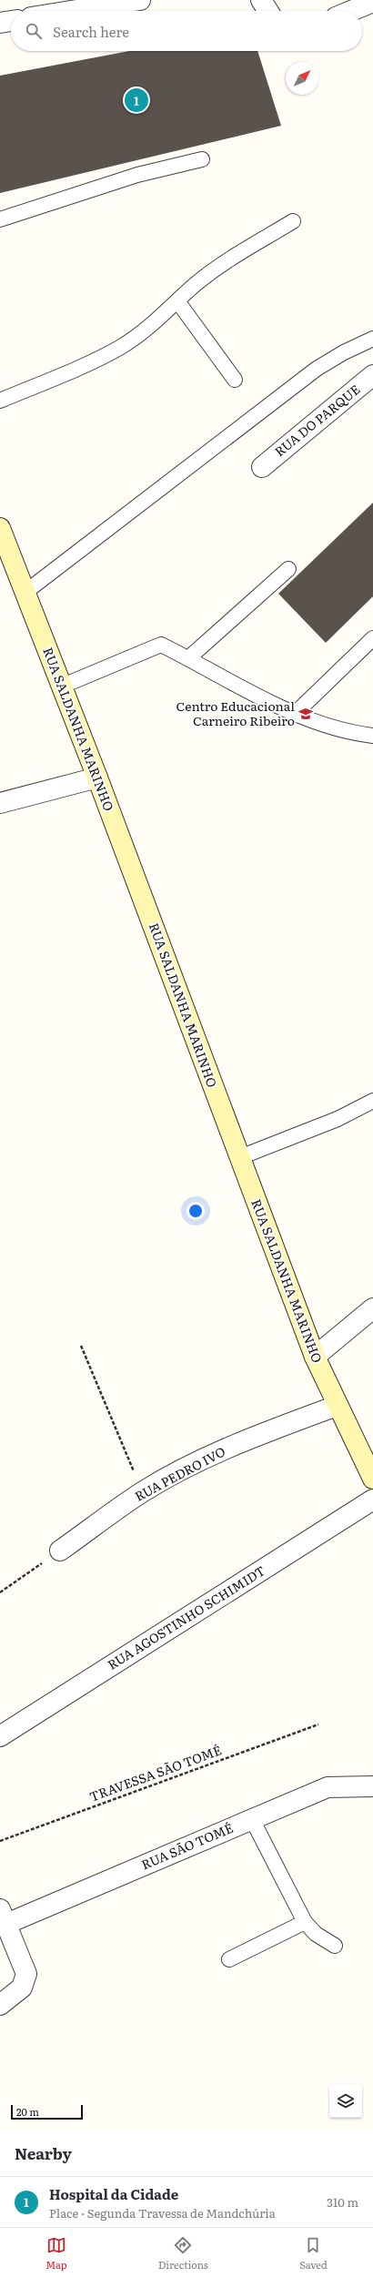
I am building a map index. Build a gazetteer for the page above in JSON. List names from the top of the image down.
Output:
{
  "streets": {
    "main road": ["RUA SALDANHA MARINHO"],
    "street": [
      "RUA DO PARQUE",
      "RUA PEDRO IVO",
      "RUA AGOSTINHO SCHIMIDT",
      "RUA SĀO TOMÉ"
    ],
    "path": ["TRAVESSA SÃO TOMÉ"]
  },
  "crossings": [
    ["RUA SALDANHA MARINHO", "RUA PEDRO IVO"]
  ],
  "places": {
    "school or university": ["Centro Educacional Carneiro Ribeiro"]
  },
  "scale_bar": "20 m",
  "north": "top right",
  "page": {
    "search": "Search here",
    "pins": "1",
    "scale": "20 m",
    "heading": "Nearby",
    "list": [
      {
        "mark": "1",
        "name": "Hospital da Cidade",
        "note": "Place · Segunda Travessa de Mandchúria",
        "value": "310 m"
      }
    ],
    "nav": ["Map", "Directions", "Saved"]
  }
}
